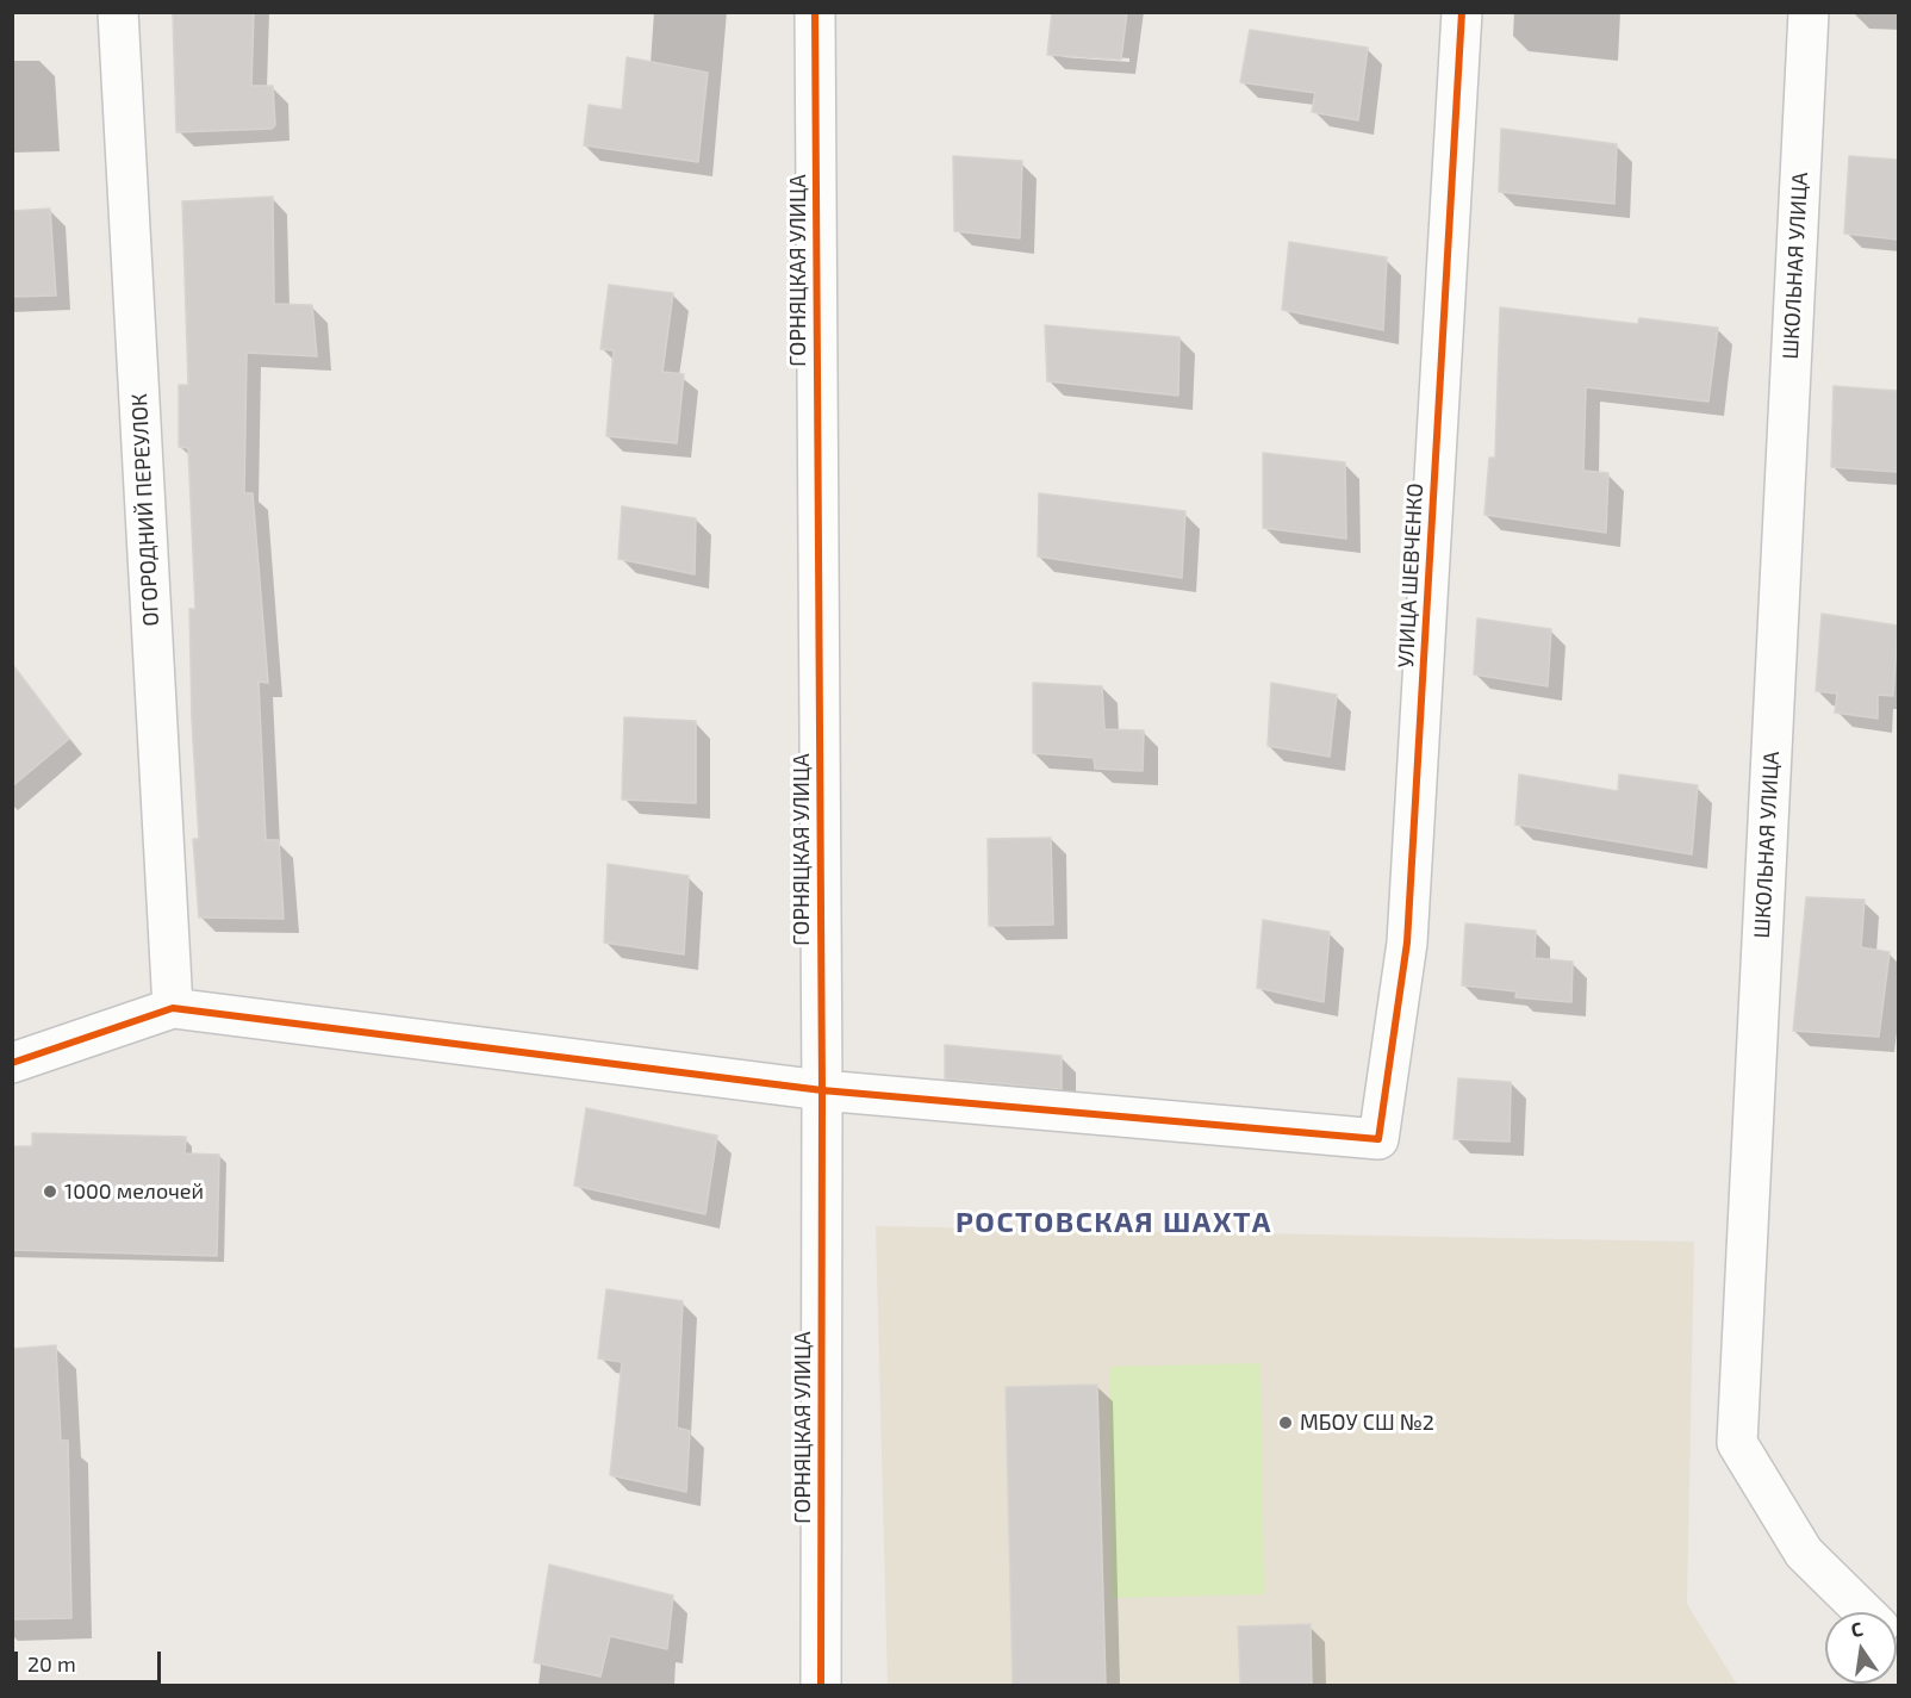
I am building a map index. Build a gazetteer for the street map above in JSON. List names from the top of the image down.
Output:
{
  "streets": {
    "street": [
      "ШКОЛЬНАЯ УЛИЦА",
      "ГОРНЯЦКАЯ УЛИЦА",
      "ОГОРОДНИЙ ПЕРЕУЛОК",
      "УЛИЦА ШЕВЧЕНКО"
    ]
  },
  "crossings": [
    ["ГОРНЯЦКАЯ УЛИЦА", "УЛИЦА ШЕВЧЕНКО"]
  ],
  "districts": ["РОСТОВСКАЯ ШАХТА"],
  "places": ["1000 мелочей", "МБОУ СШ №2"],
  "scale_bar": "20 m",
  "north": "top"
}
